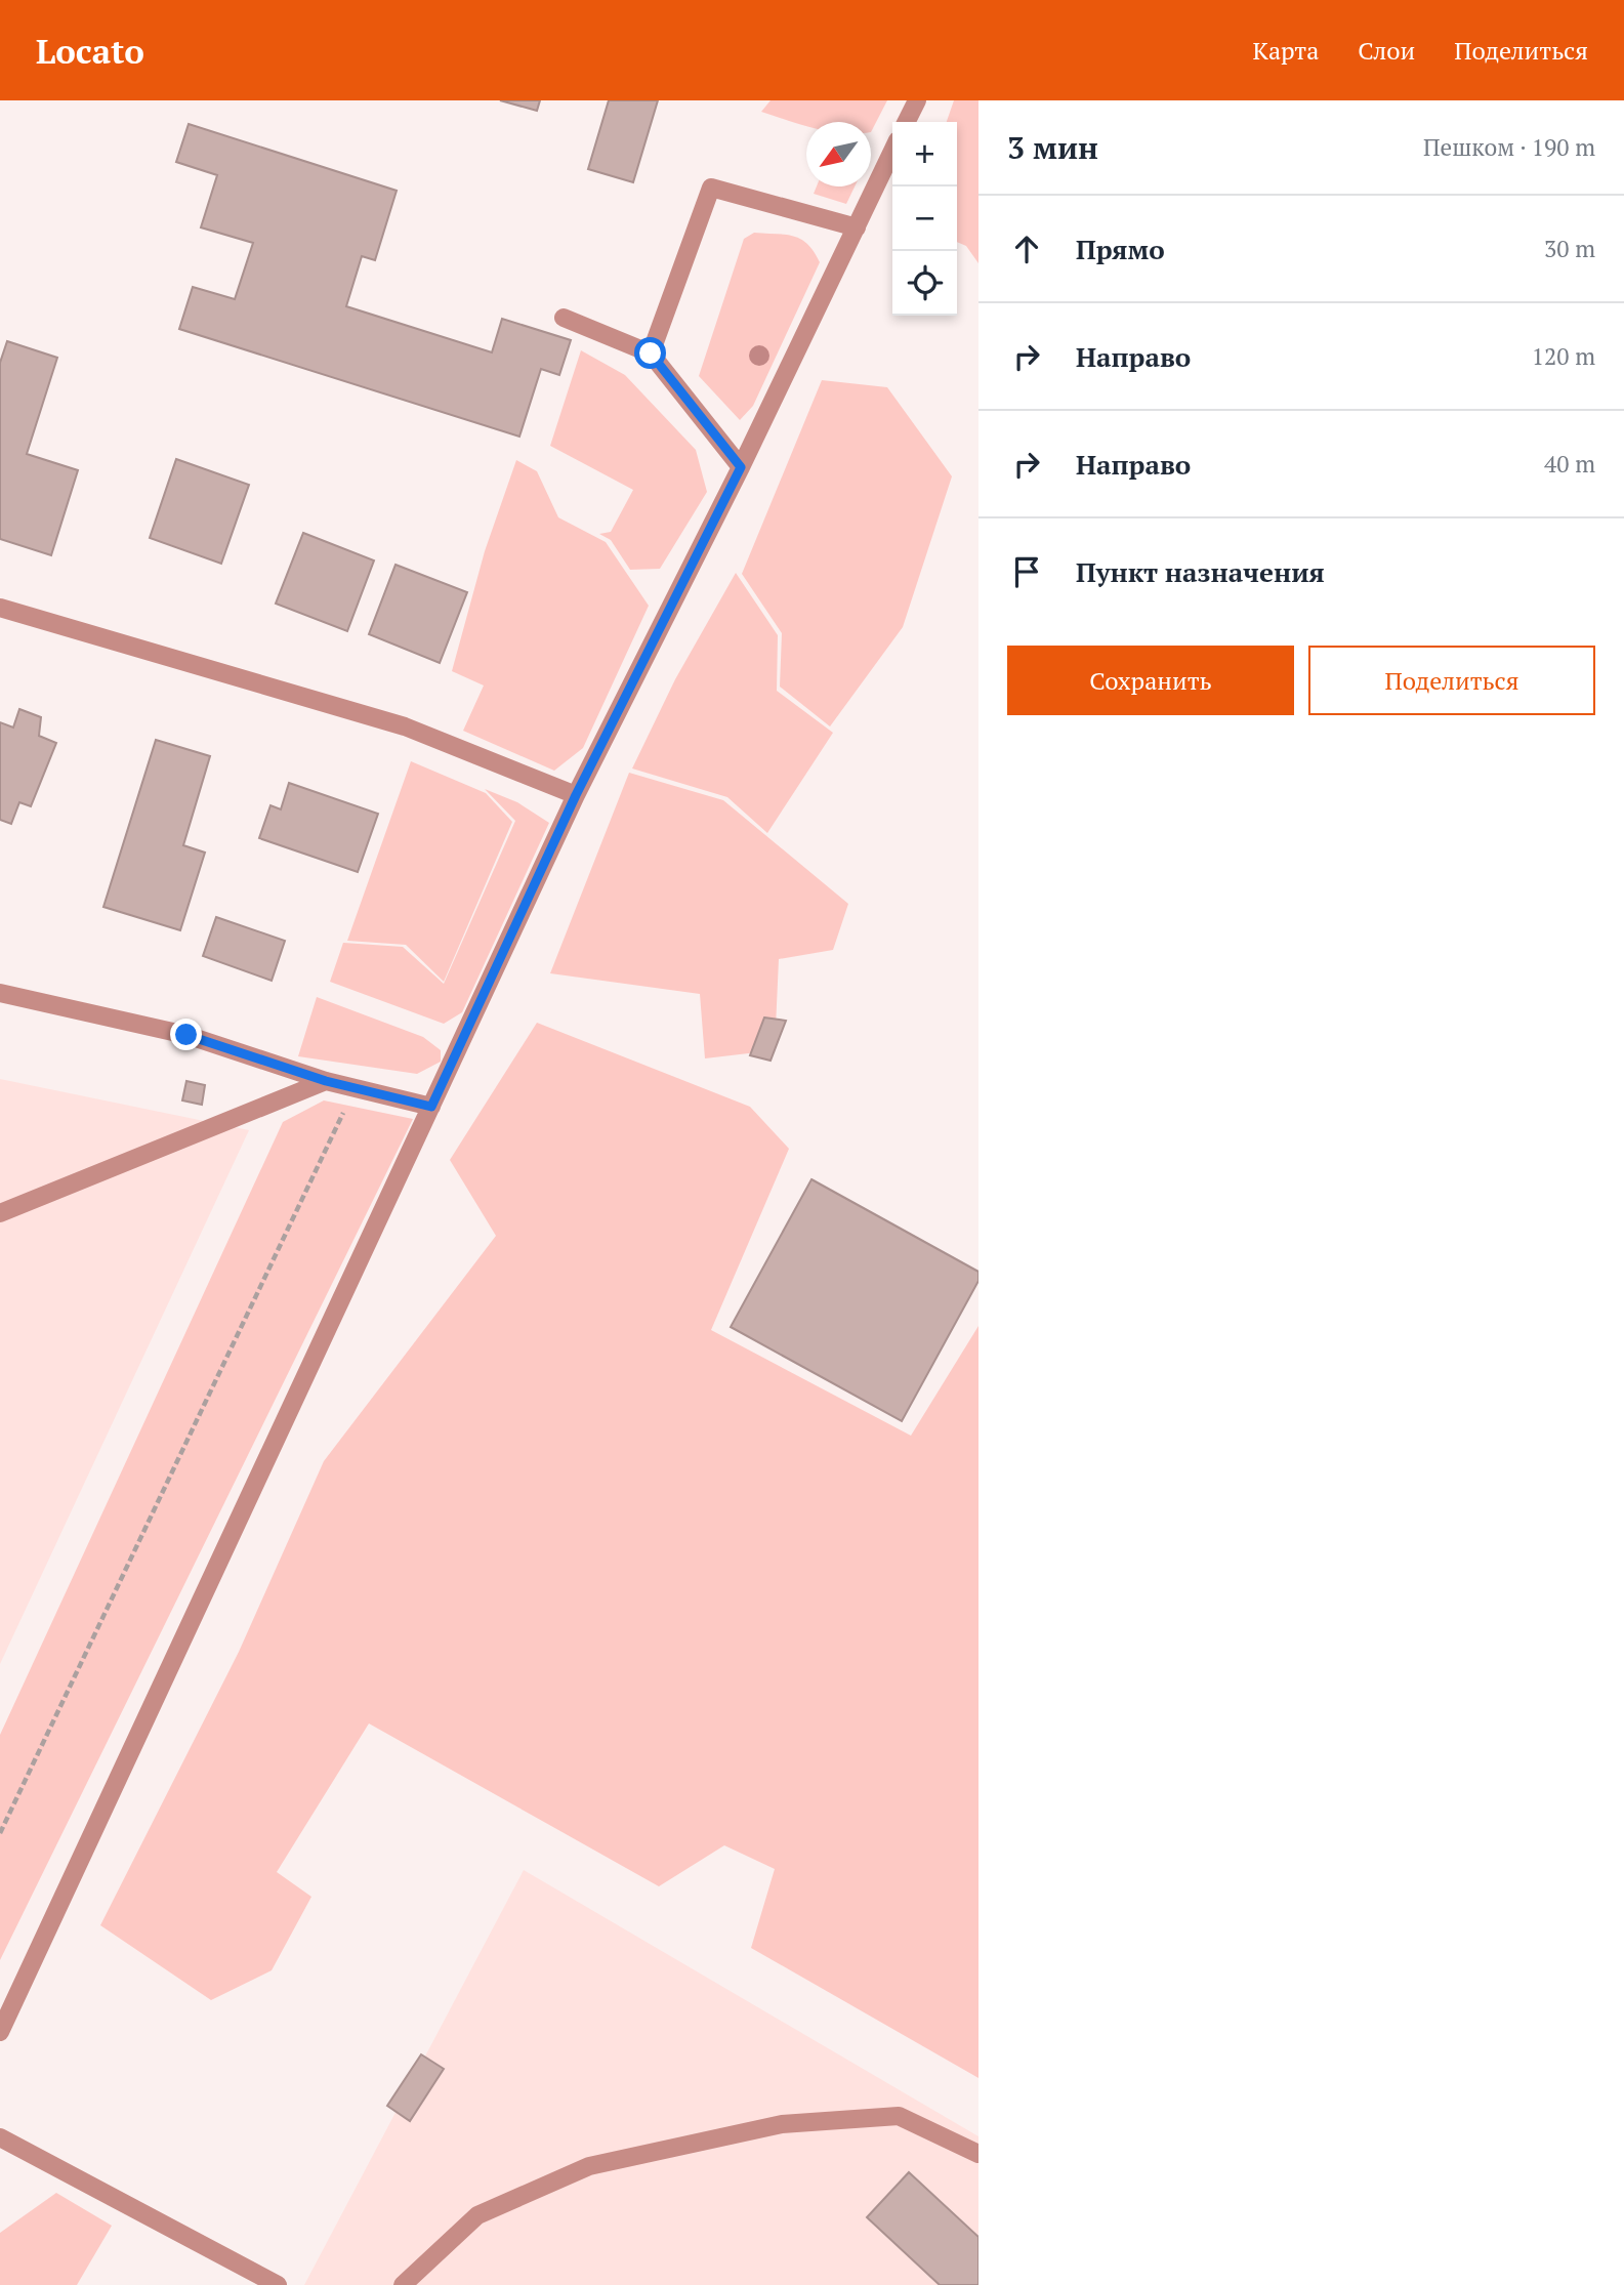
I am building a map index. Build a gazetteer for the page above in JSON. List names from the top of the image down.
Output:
{
  "north": "bottom left",
  "page": {
    "header": "Locato",
    "nav": ["Карта", "Слои", "Поделиться"],
    "heading": ["3 мин", "Пешком · 190 m"],
    "map_buttons": ["+", "−"],
    "list": [
      ["Прямо", "30 m"],
      ["Направо", "120 m"],
      ["Направо", "40 m"],
      "Пункт назначения"
    ],
    "buttons": ["Сохранить", "Поделиться"]
  }
}
